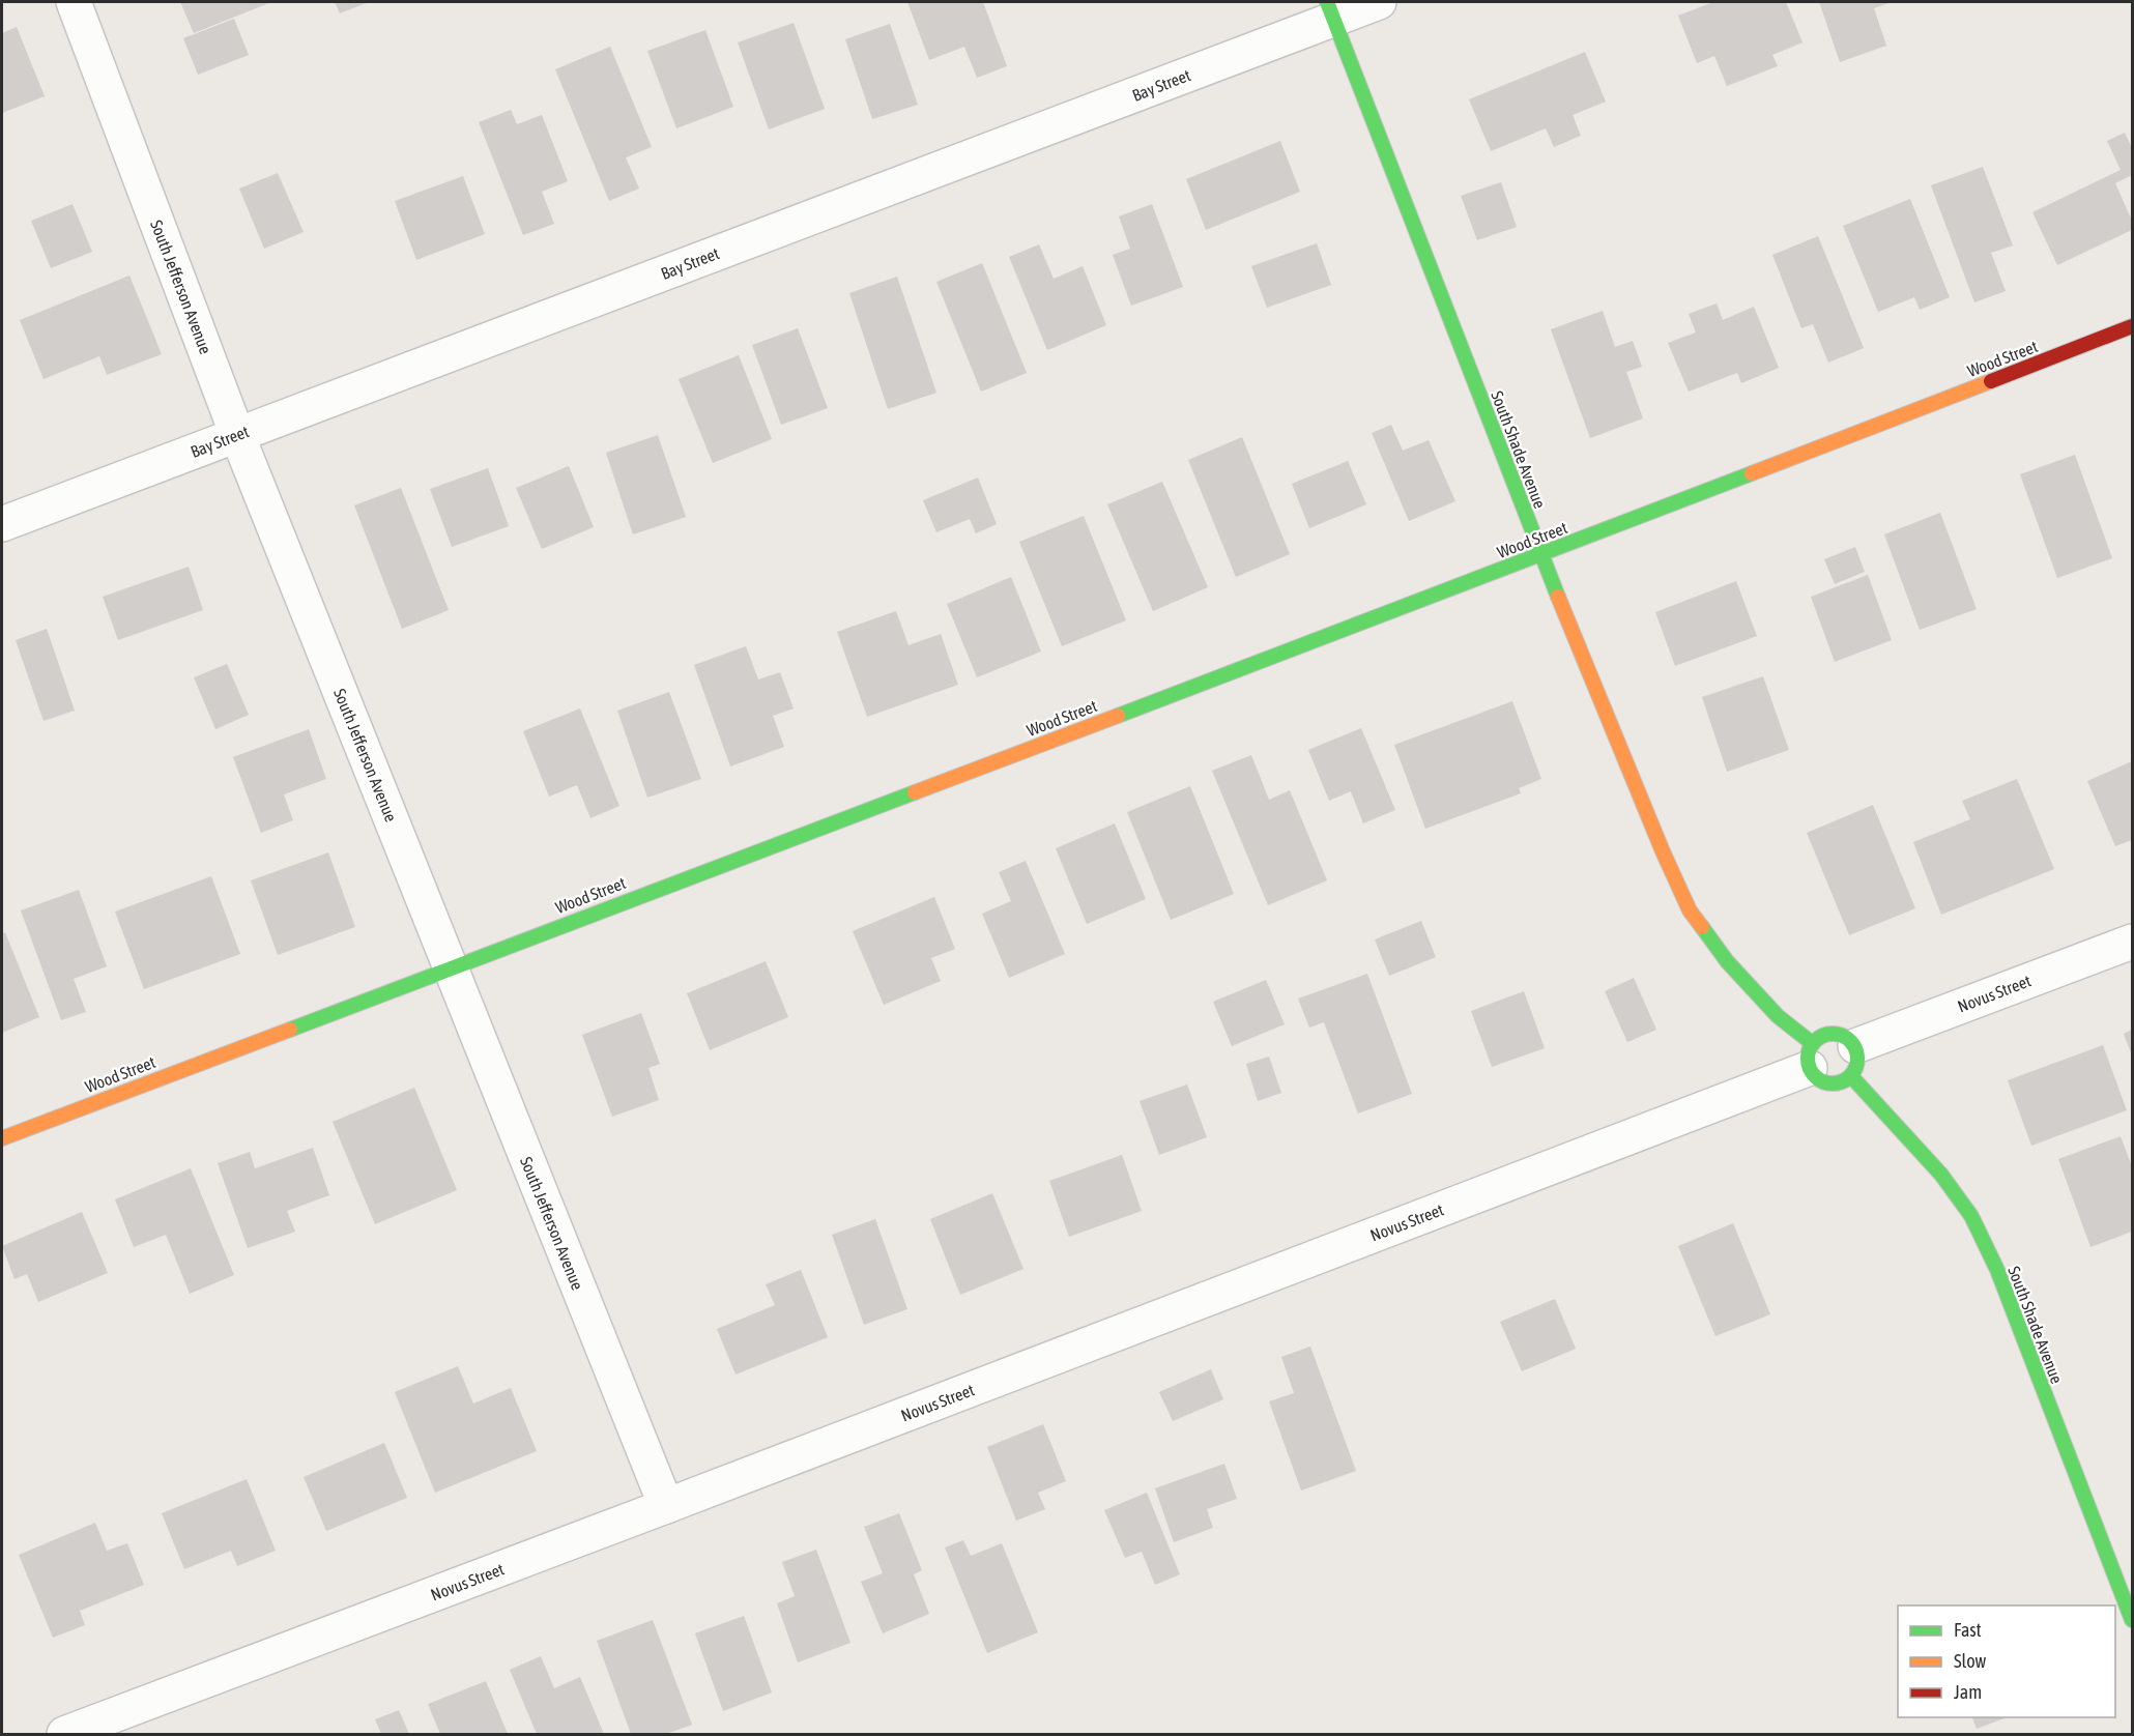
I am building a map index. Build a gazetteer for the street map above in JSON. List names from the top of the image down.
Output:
{
  "streets": {
    "street": [
      "Bay Street",
      "South Jefferson Avenue",
      "Wood Street",
      "South Shade Avenue",
      "Novus Street"
    ]
  },
  "crossings": [
    ["Bay Street", "South Jefferson Avenue"],
    ["Bay Street", "South Shade Avenue"],
    ["South Jefferson Avenue", "Wood Street"],
    ["South Jefferson Avenue", "Novus Street"],
    ["Wood Street", "South Shade Avenue"],
    ["South Shade Avenue", "Novus Street"]
  ],
  "legend": ["Fast", "Slow", "Jam"]
}
